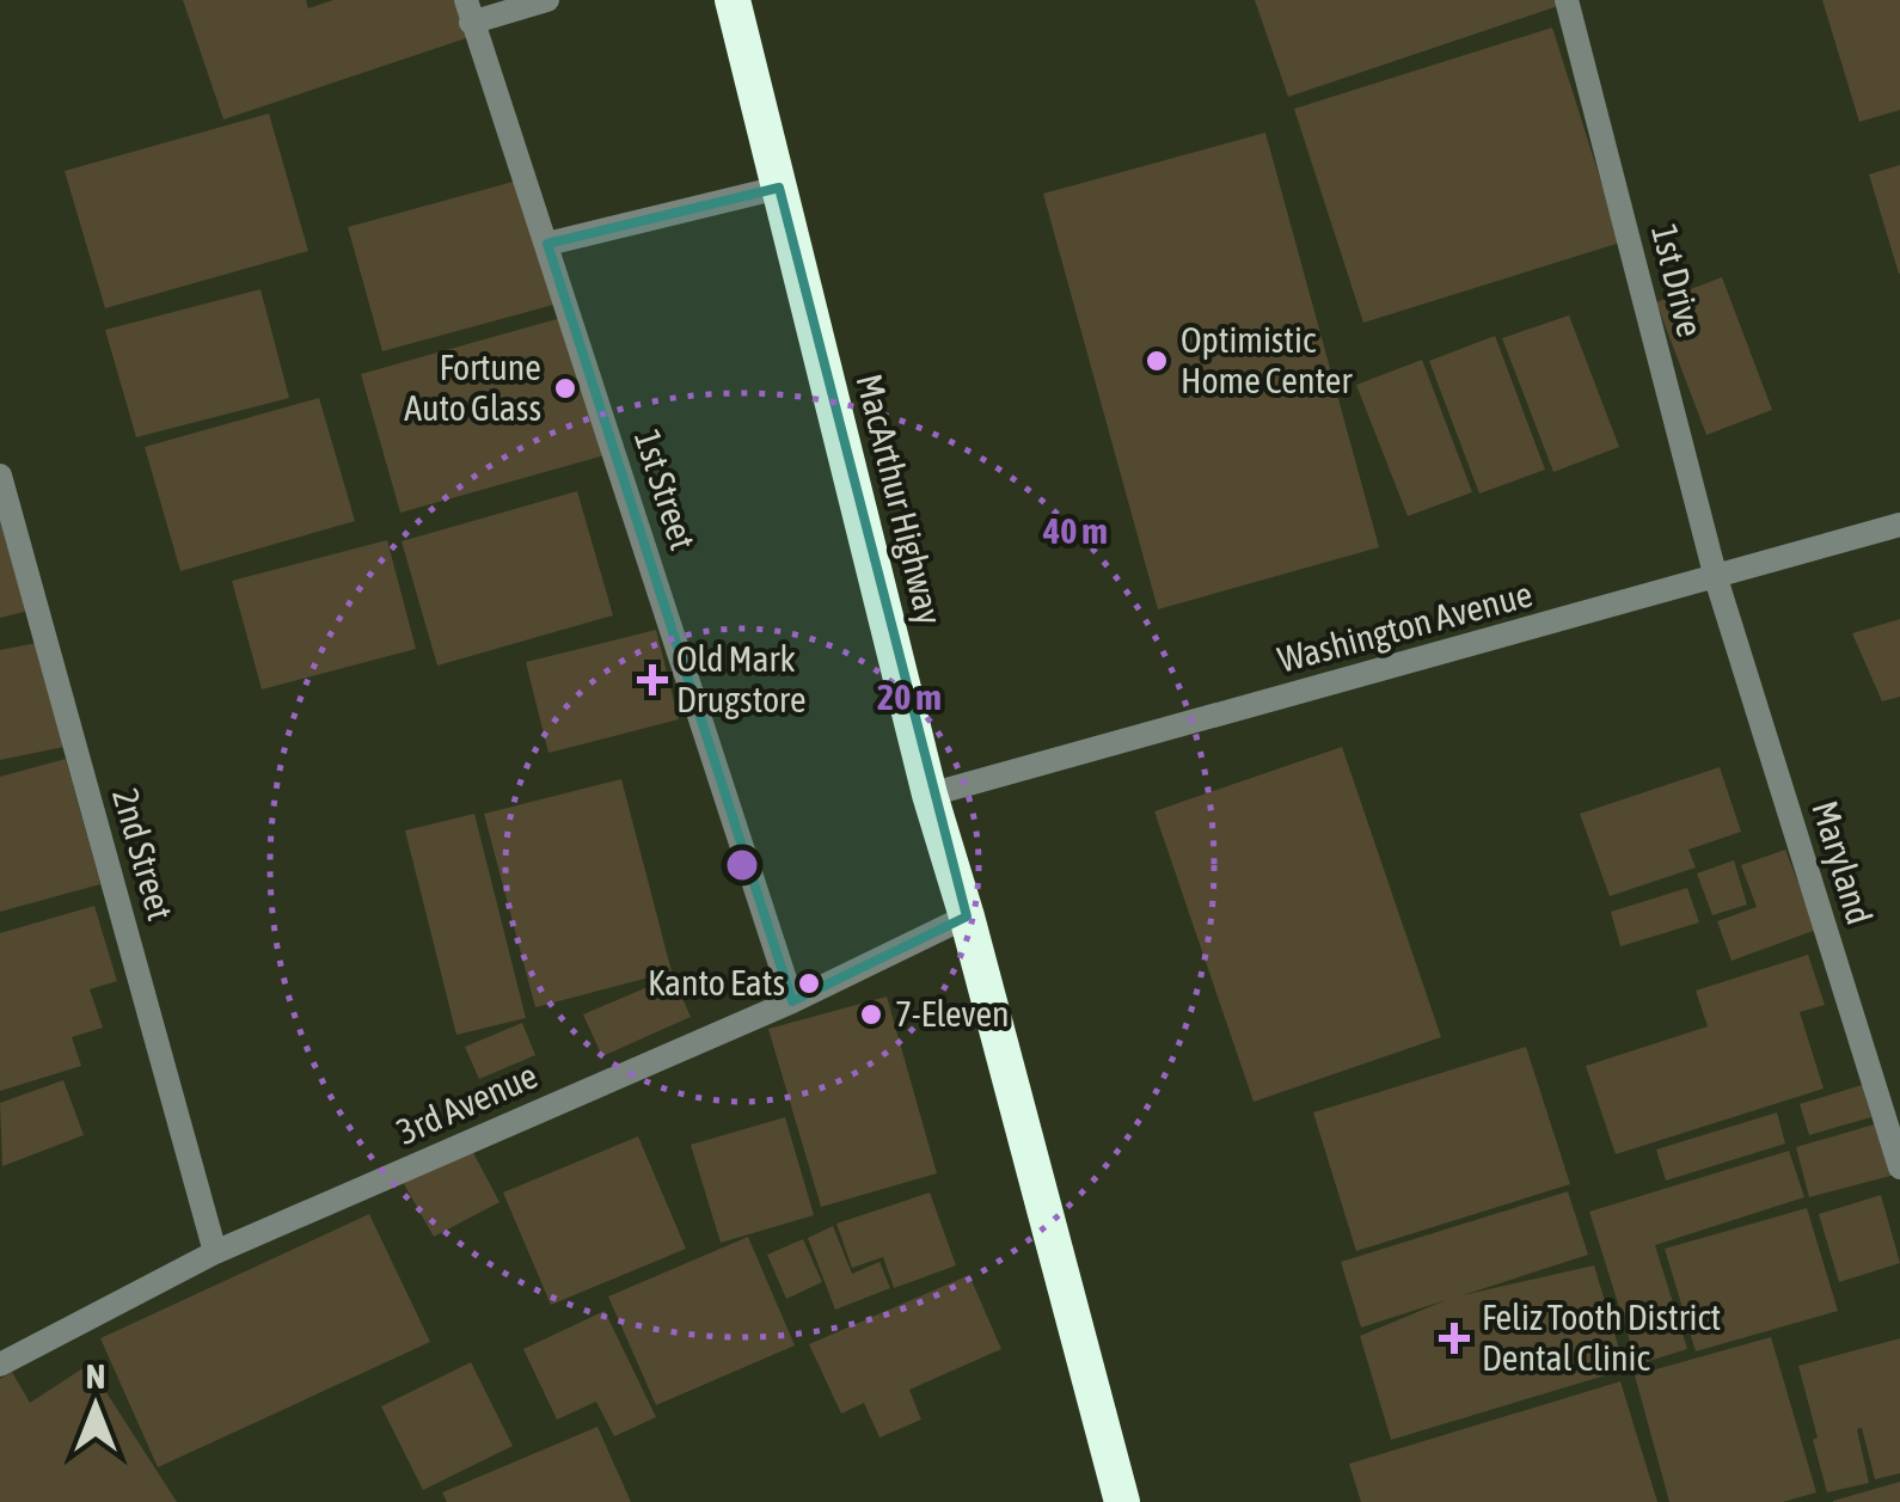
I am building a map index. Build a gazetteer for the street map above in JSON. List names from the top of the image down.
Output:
{
  "streets": {
    "highway": ["MacArthur Highway"],
    "street": [
      "1st Drive",
      "1st Street",
      "Washington Avenue",
      "2nd Street",
      "Maryland",
      "3rd Avenue"
    ]
  },
  "crossings": [
    ["1st Drive", "Washington Avenue"],
    ["1st Drive", "Maryland"],
    ["1st Street", "3rd Avenue"],
    ["MacArthur Highway", "Washington Avenue"],
    ["MacArthur Highway", "3rd Avenue"],
    ["Washington Avenue", "Maryland"],
    ["2nd Street", "3rd Avenue"]
  ],
  "places": {
    "other": [
      "Optimistic Home Center",
      "Fortune Auto Glass",
      "Kanto Eats",
      "7-Eleven"
    ],
    "health": ["Old Mark Drugstore", "Feliz Tooth District Dental Clinic"]
  },
  "north": "top",
  "rings": ["40 m", "20 m"]
}
